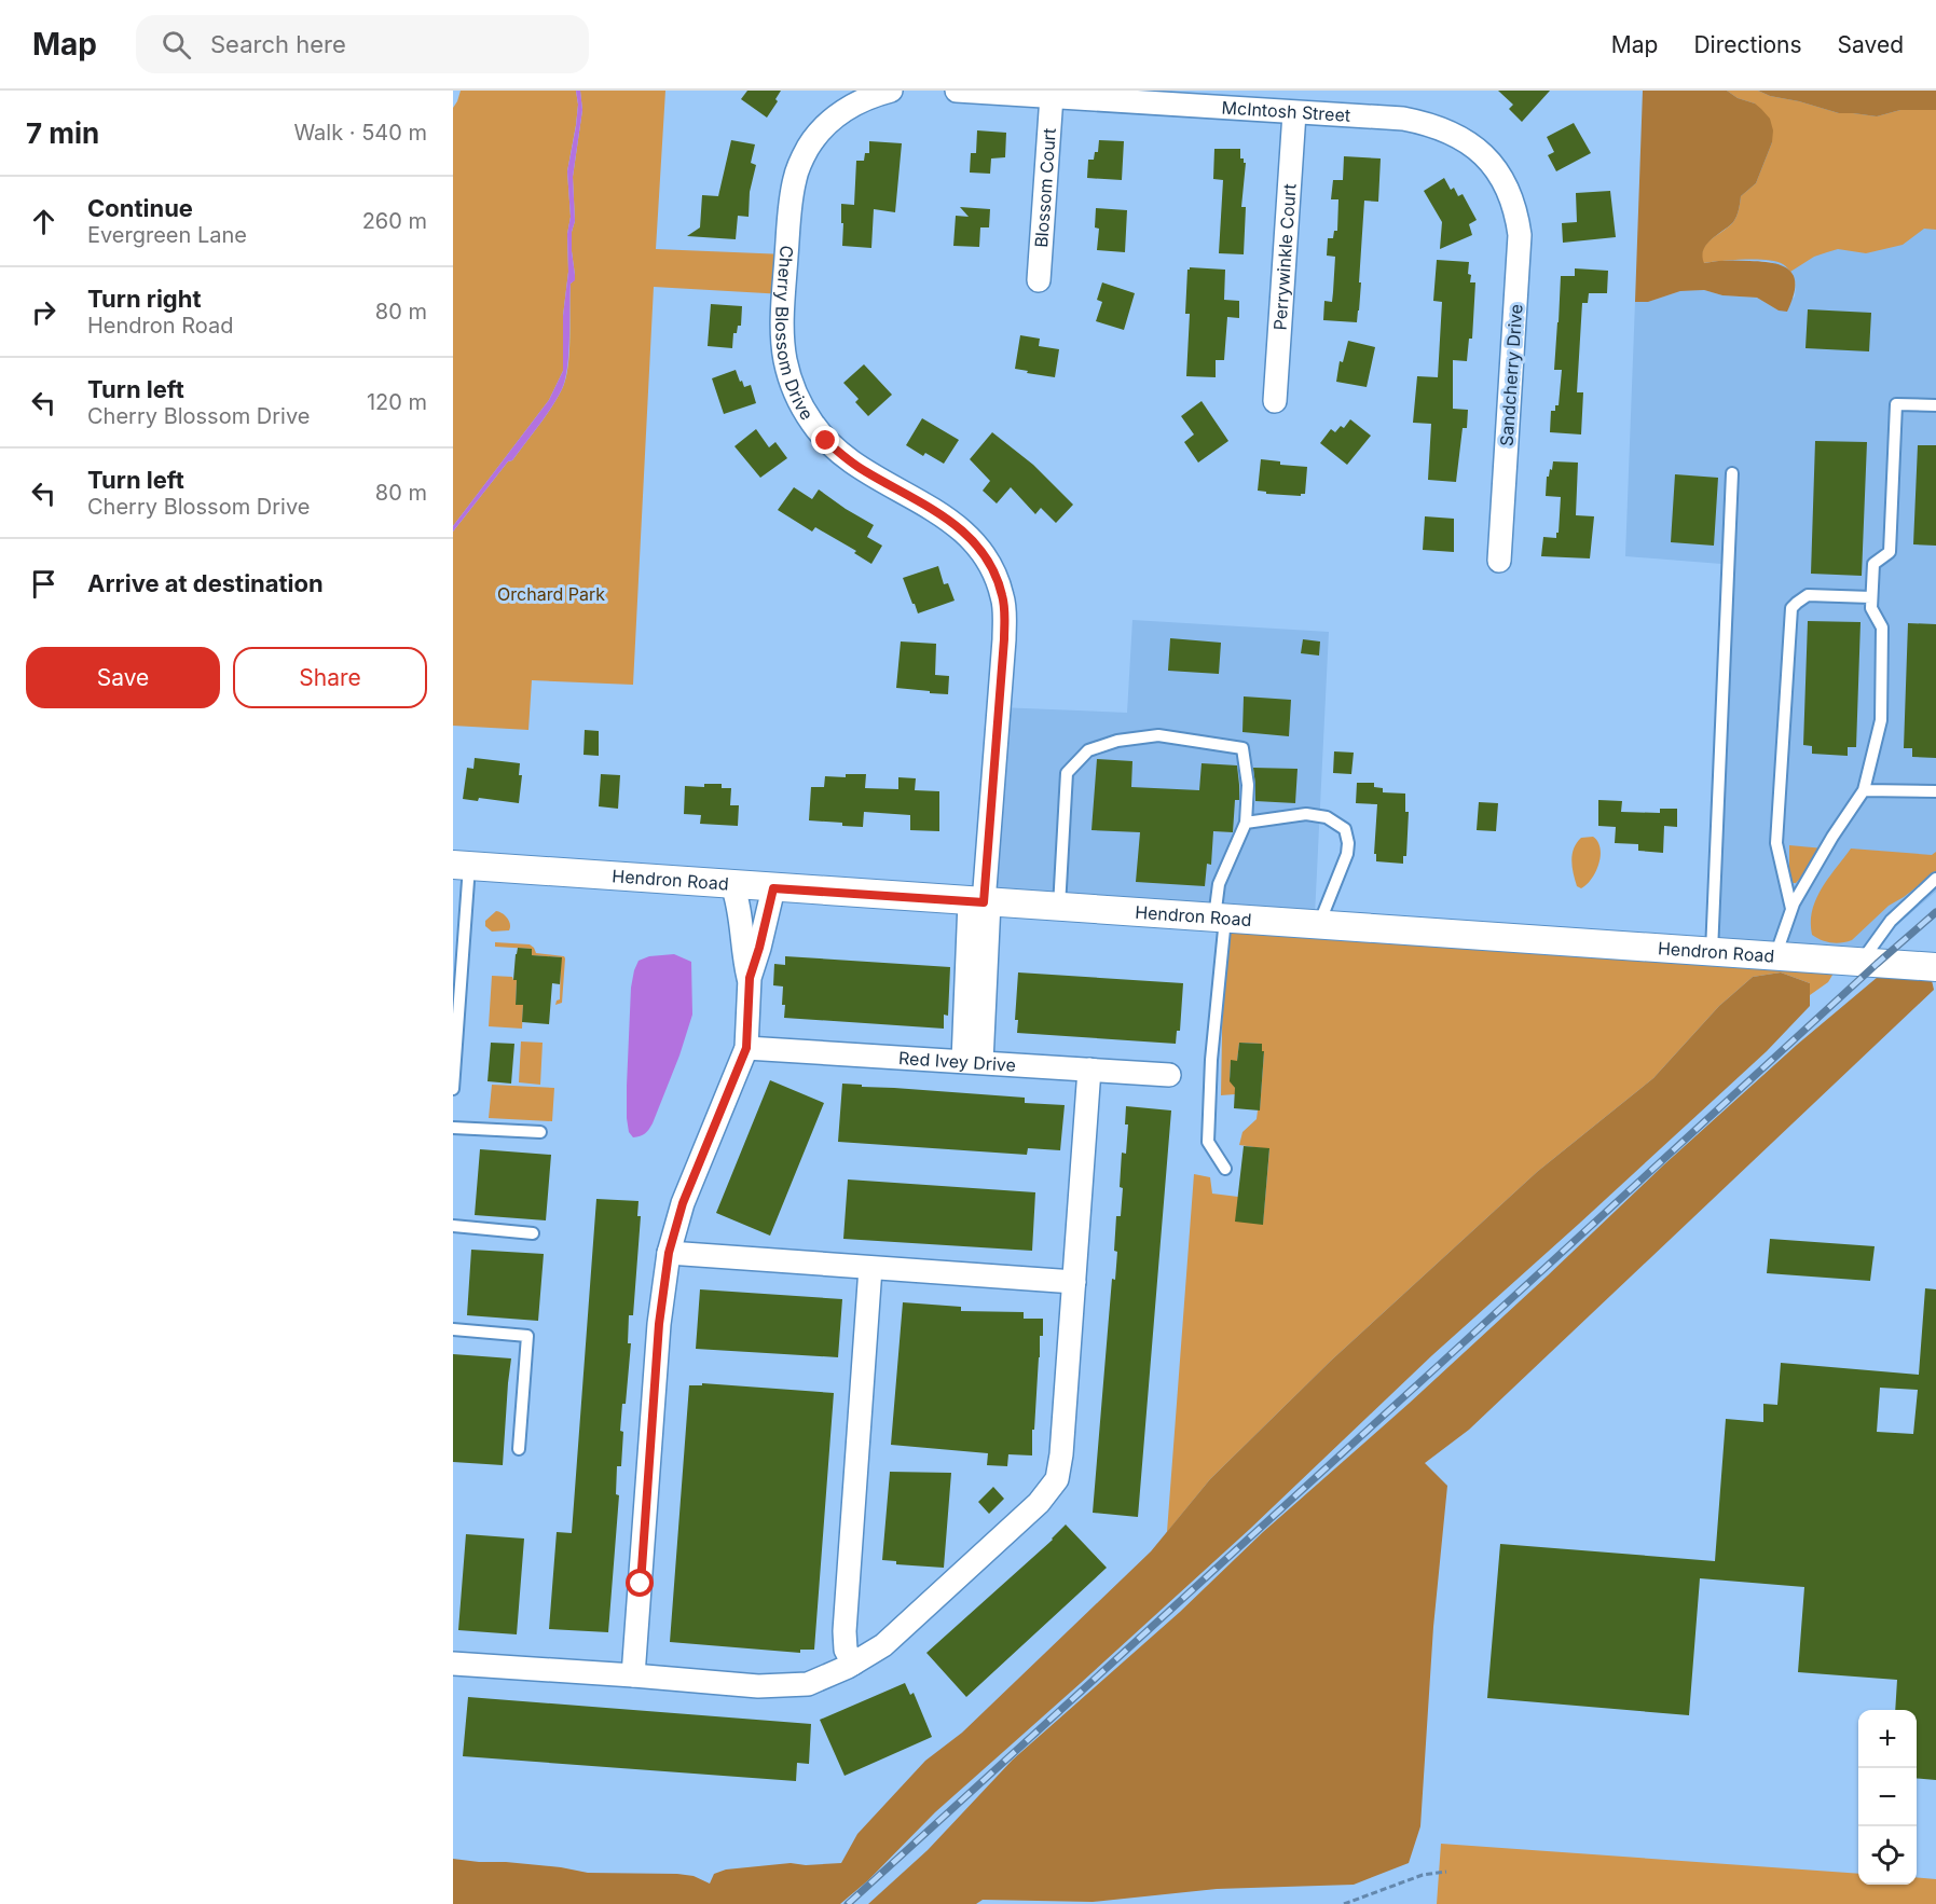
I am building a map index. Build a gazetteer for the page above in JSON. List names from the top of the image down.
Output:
{
  "streets": {
    "street": [
      "McIntosh Street",
      "Blossom Court",
      "Perrywinkle Court",
      "Cherry Blossom Drive",
      "Sandcherry Drive",
      "Hendron Road",
      "Red Ivey Drive"
    ]
  },
  "crossings": [
    ["McIntosh Street", "Blossom Court"],
    ["McIntosh Street", "Perrywinkle Court"],
    ["McIntosh Street", "Sandcherry Drive"],
    ["Cherry Blossom Drive", "Hendron Road"],
    ["Cherry Blossom Drive", "Red Ivey Drive"]
  ],
  "parks": ["Orchard Park"],
  "page": {
    "header": "Map",
    "search": "Search here",
    "nav": ["Map", "Directions", "Saved"],
    "heading": ["7 min", "Walk · 540 m"],
    "list": [
      ["Continue", "Evergreen Lane", "260 m"],
      ["Turn right", "Hendron Road", "80 m"],
      ["Turn left", "Cherry Blossom Drive", "120 m"],
      ["Turn left", "Cherry Blossom Drive", "80 m"],
      "Arrive at destination"
    ],
    "buttons": ["Save", "Share"],
    "map_buttons": ["+", "−"]
  }
}
